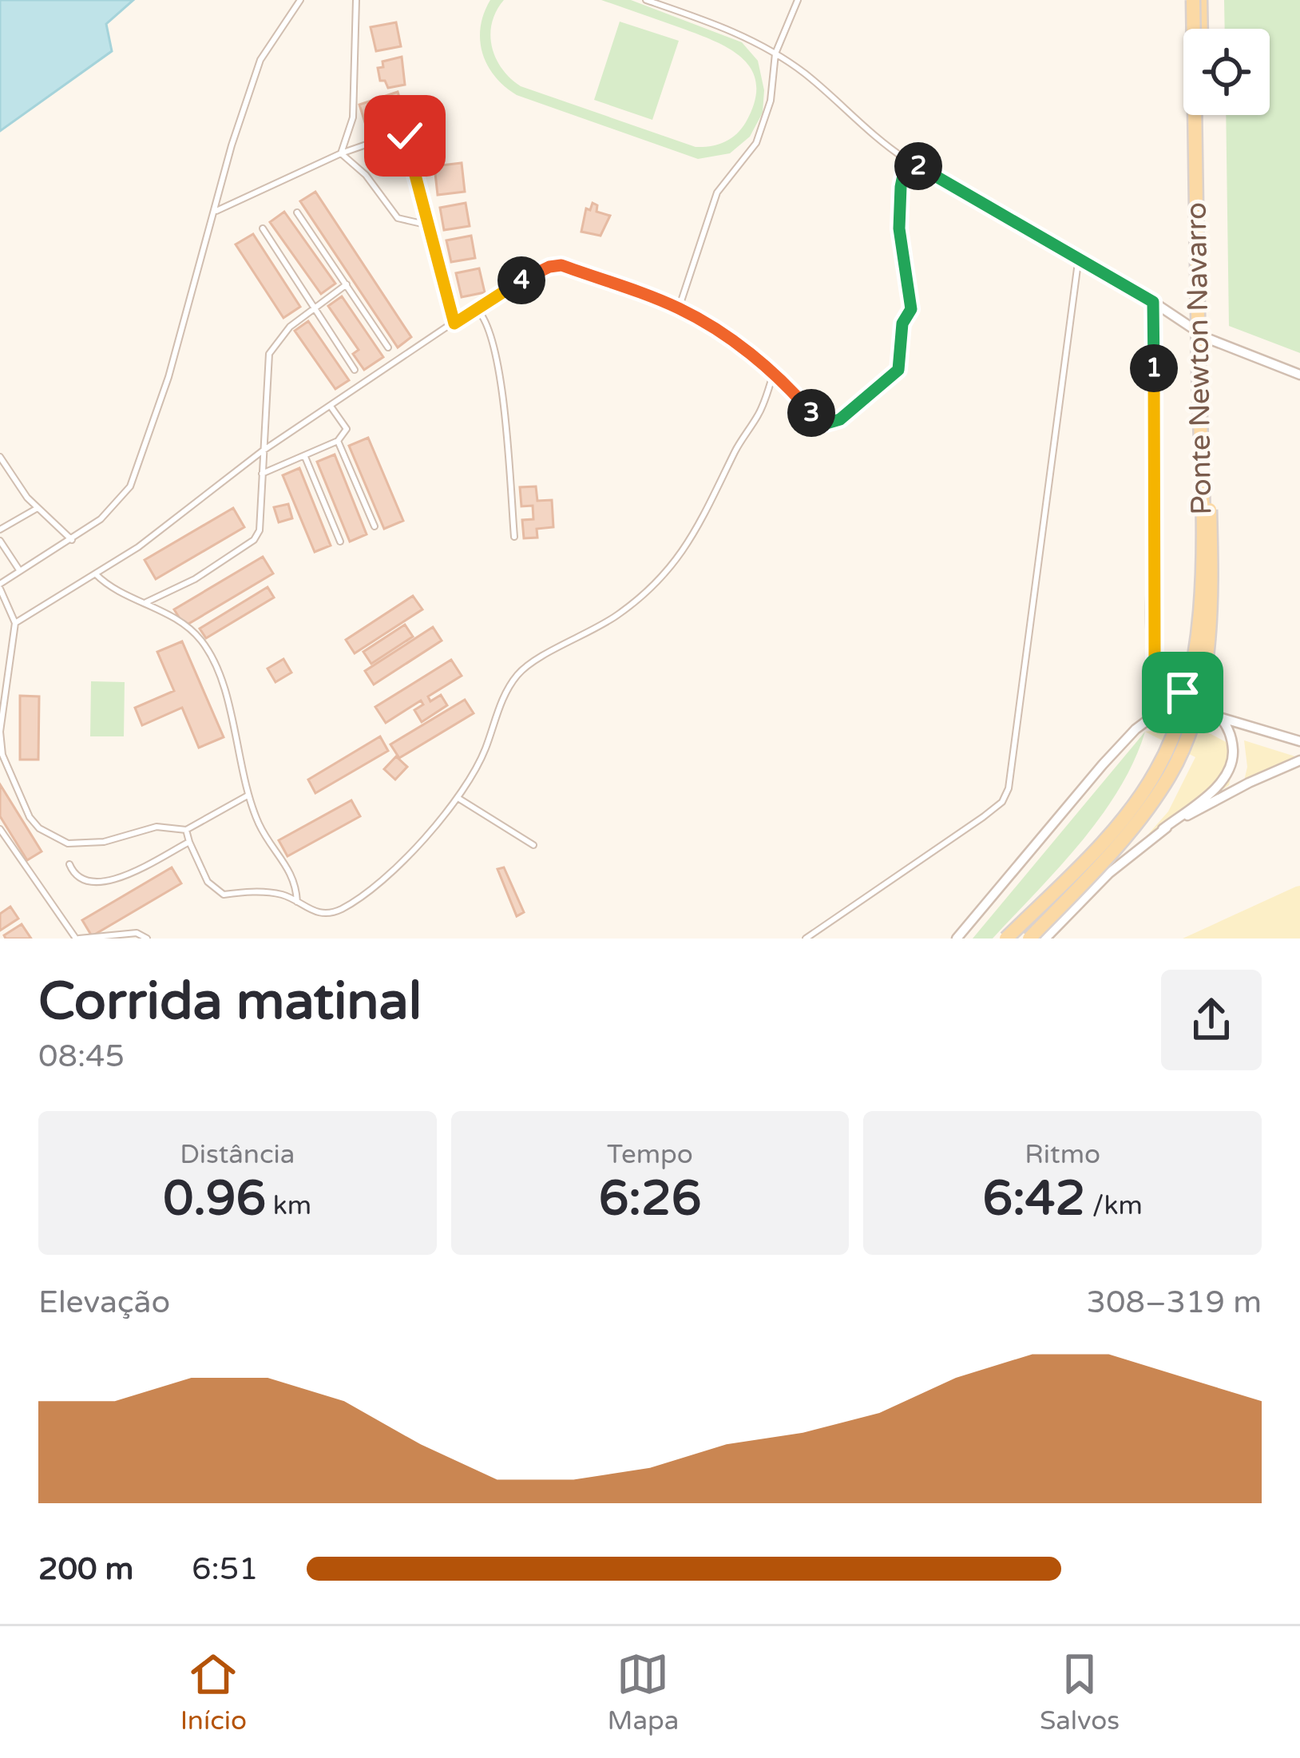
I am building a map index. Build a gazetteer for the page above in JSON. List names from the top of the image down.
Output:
{
  "streets": {
    "main road": ["Ponte Newton Navarro"]
  },
  "page": {
    "pins": [
      "2",
      "4",
      "1",
      "3"
    ],
    "heading": ["Corrida matinal", "08:45"],
    "stats": [
      ["Distância", "0.96 km"],
      ["Tempo", "6:26"],
      ["Ritmo", "6:42 /km"]
    ],
    "chart": ["Elevação", "308–319 m"],
    "list": [
      {
        "name": "200 m",
        "note": "6:51"
      }
    ],
    "tabs": ["Início", "Mapa", "Salvos"]
  }
}
